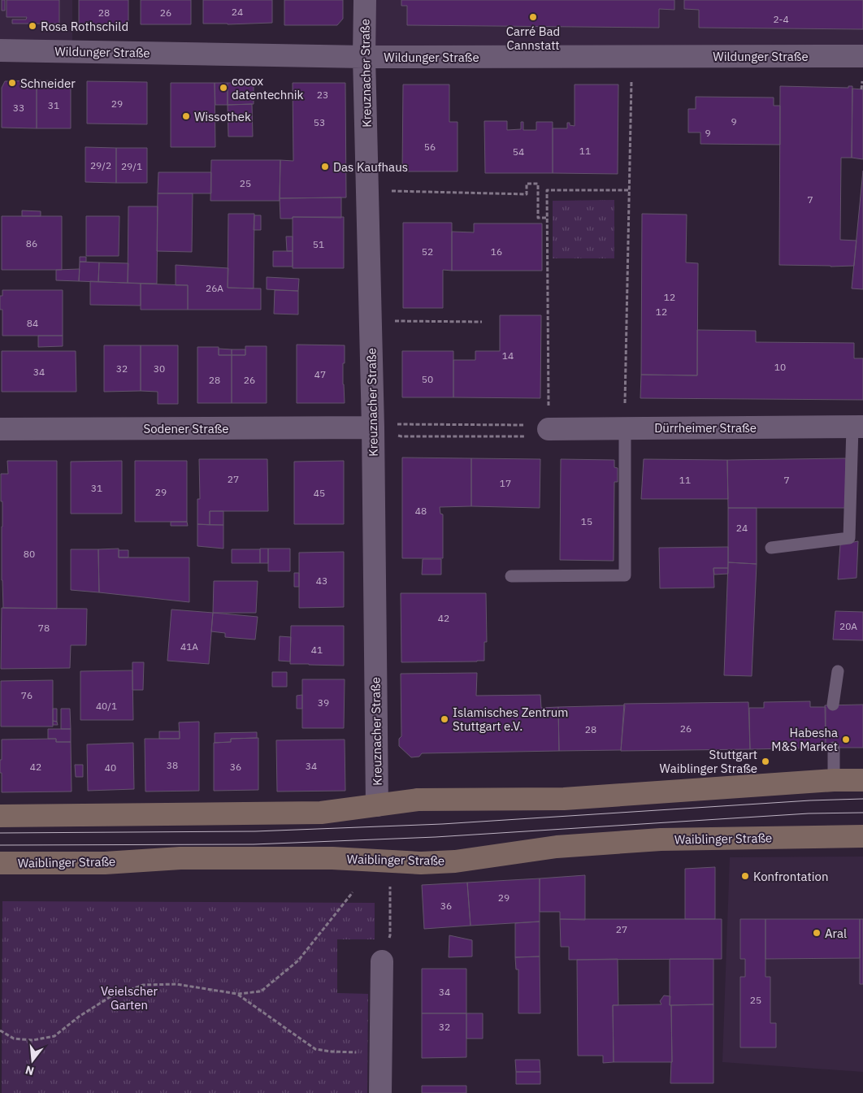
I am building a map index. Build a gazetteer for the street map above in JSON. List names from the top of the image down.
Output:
{
  "streets": {
    "main road": ["Waiblinger Straße"],
    "street": [
      "Wildunger Straße",
      "Kreuznacher Straße",
      "Dürrheimer Straße",
      "Sodener Straße"
    ]
  },
  "crossings": [
    ["Wildunger Straße", "Kreuznacher Straße"],
    ["Kreuznacher Straße", "Sodener Straße"]
  ],
  "parks": ["Veielscher Garten"],
  "places": [
    "Carré Bad Cannstatt",
    "Rosa Rothschild",
    "Schneider",
    "cocox datentechnik",
    "Wissothek",
    "Das Kaufhaus",
    "Islamisches Zentrum Stuttgart e.V.",
    "Habesha M&S Market",
    "Stuttgart Waiblinger Straße",
    "Konfrontation",
    "Aral"
  ],
  "house_numbers": [
    "24",
    "28",
    "26",
    "2-4",
    "23",
    "29",
    "31",
    "33",
    "9",
    "53",
    "9",
    "56",
    "11",
    "54",
    "29/2",
    "29/1",
    "25",
    "7",
    "86",
    "51",
    "52",
    "16",
    "26A",
    "12",
    "12",
    "84",
    "14",
    "10",
    "32",
    "30",
    "34",
    "47",
    "50",
    "28",
    "26",
    "27",
    "11",
    "7",
    "17",
    "31",
    "29",
    "45",
    "48",
    "15",
    "24",
    "80",
    "43",
    "42",
    "20A",
    "78",
    "41A",
    "41",
    "76",
    "39",
    "40/1",
    "26",
    "28",
    "38",
    "34",
    "42",
    "36",
    "40",
    "29",
    "36",
    "27",
    "34",
    "25",
    "32"
  ],
  "north": "bottom"
}
